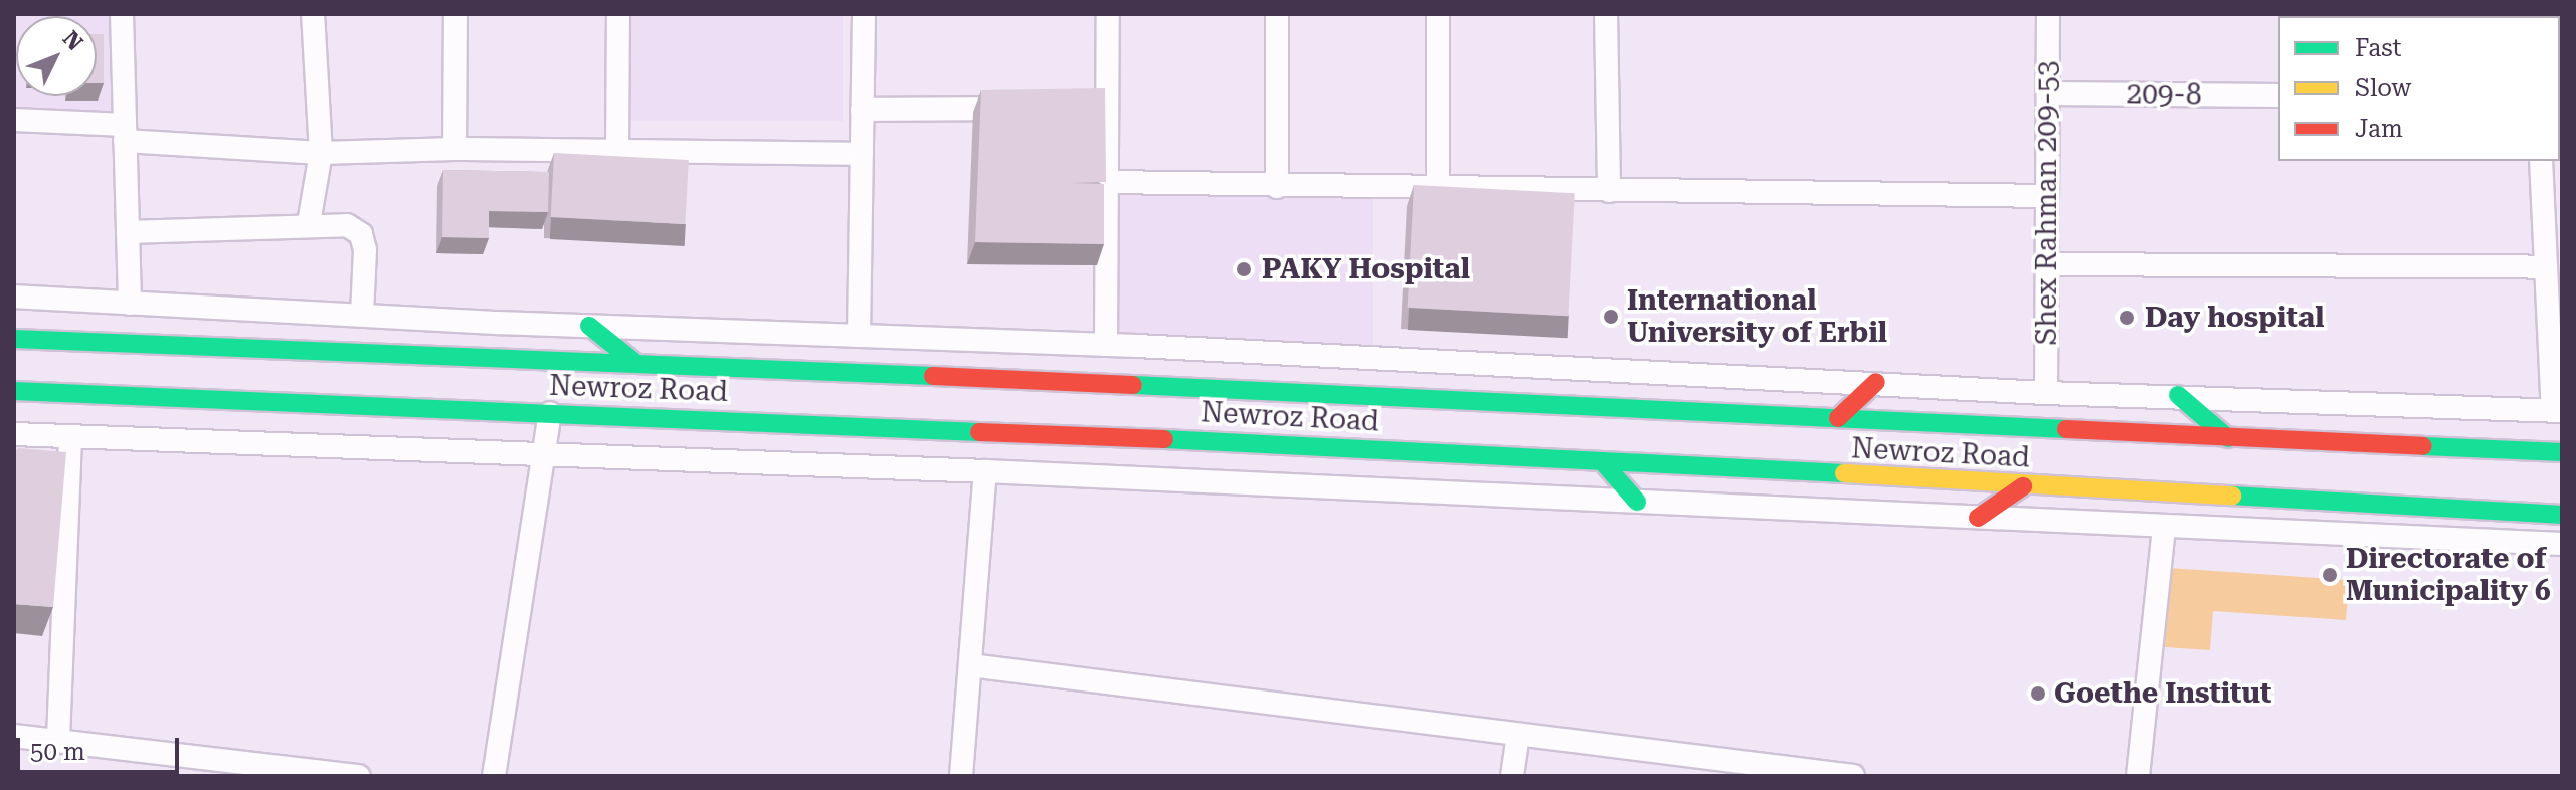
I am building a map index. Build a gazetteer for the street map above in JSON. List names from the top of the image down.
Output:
{
  "streets": {
    "main road": ["Newroz Road"],
    "street": ["209-8", "Shex Rahman 209-53"]
  },
  "crossings": [
    ["209-8", "Shex Rahman 209-53"]
  ],
  "places": [
    "PAKY Hospital",
    "International University of Erbil",
    "Day hospital",
    "Directorate of Municipality 6",
    "Goethe Institut"
  ],
  "legend": ["Fast", "Slow", "Jam"],
  "scale_bar": "50 m",
  "north": "top right"
}
